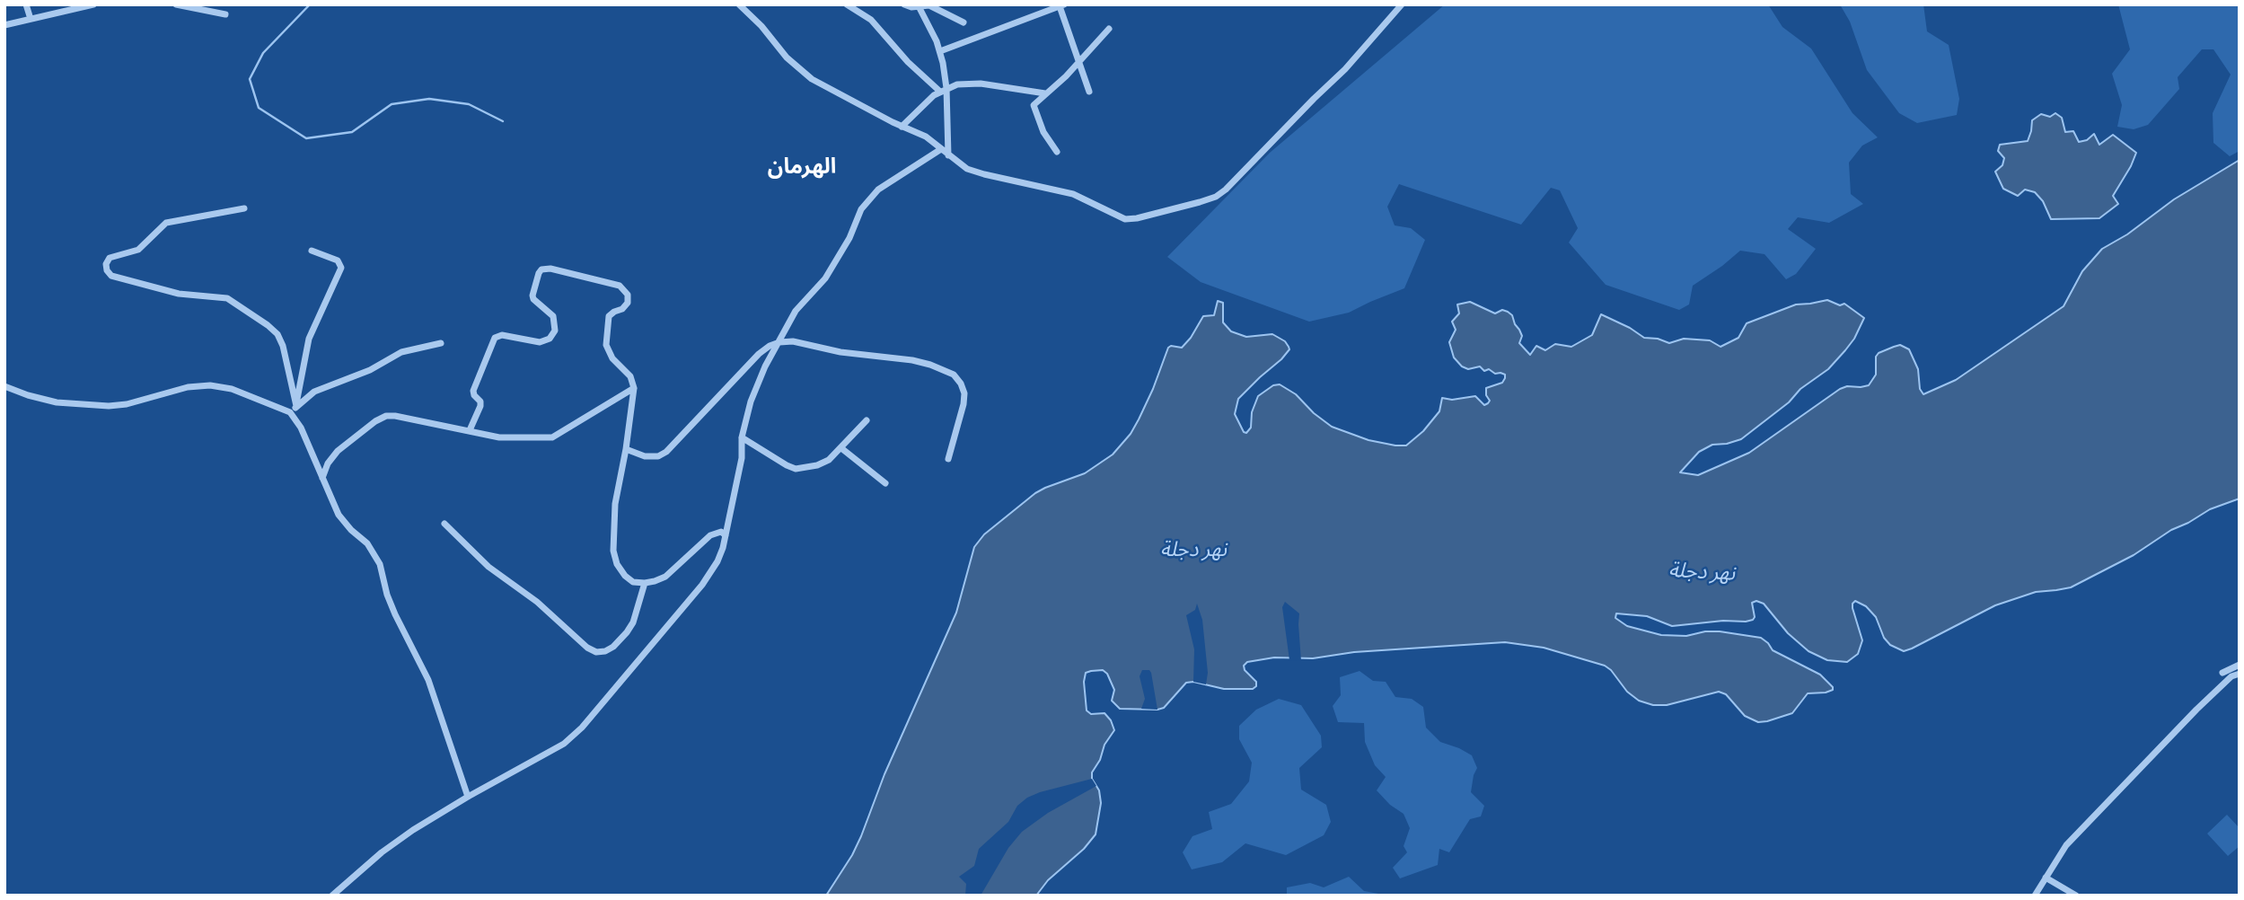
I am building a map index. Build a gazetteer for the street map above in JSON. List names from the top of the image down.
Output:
{
  "districts": ["الهرمان"],
  "water": ["نهر دجلة"]
}
